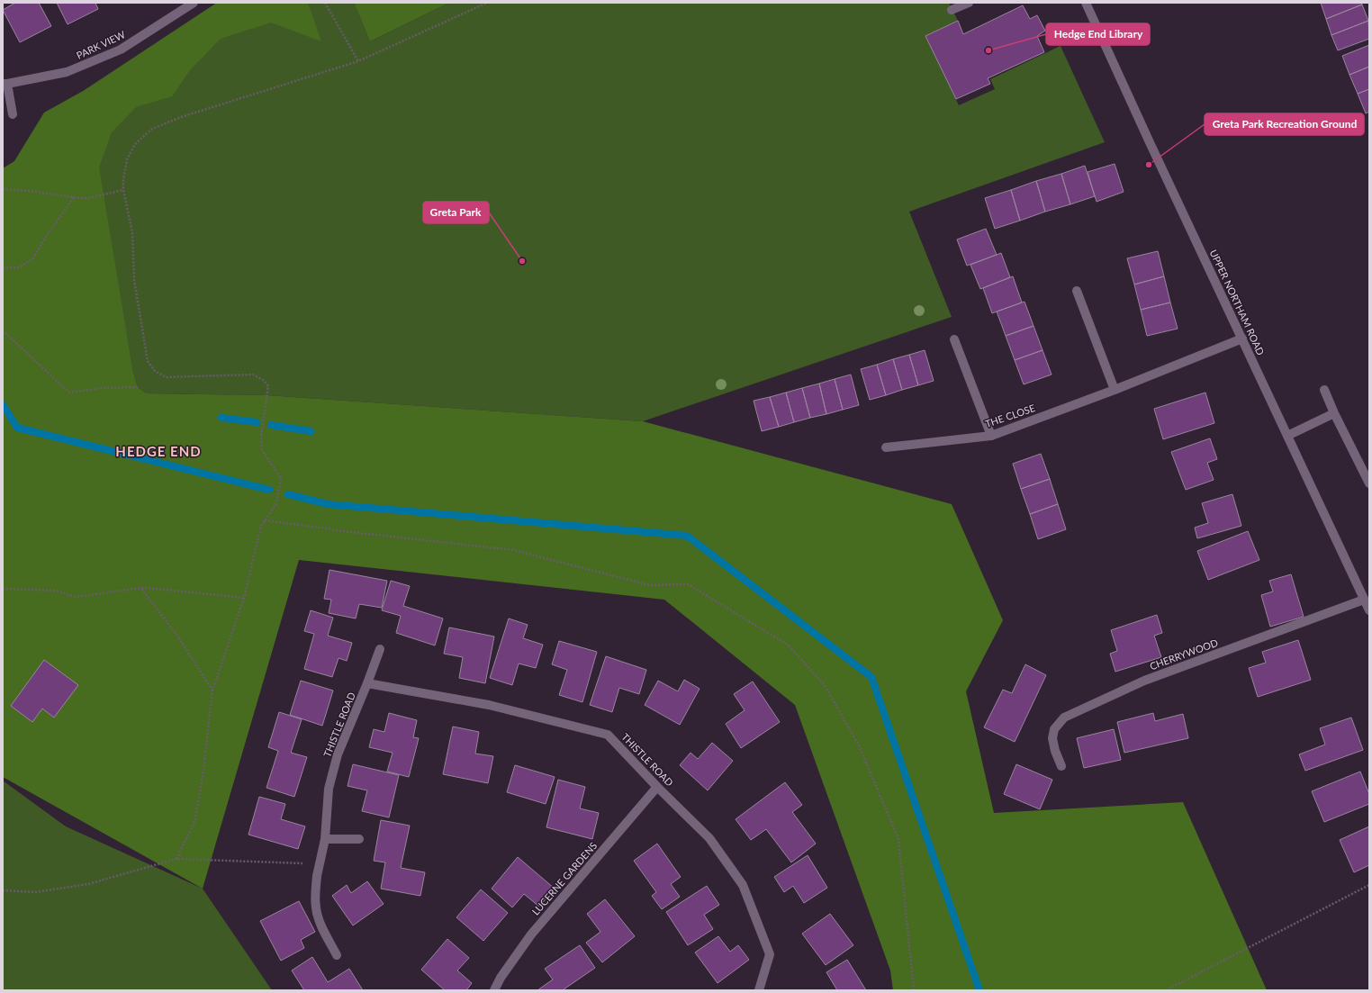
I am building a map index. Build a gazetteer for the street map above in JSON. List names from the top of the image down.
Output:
{
  "streets": {
    "street": [
      "PARK VIEW",
      "UPPER NORTHAM ROAD",
      "THE CLOSE",
      "CHERRYWOOD",
      "THISTLE ROAD",
      "LUCERNE GARDENS"
    ]
  },
  "crossings": [
    ["UPPER NORTHAM ROAD", "THE CLOSE"],
    ["UPPER NORTHAM ROAD", "CHERRYWOOD"],
    ["THISTLE ROAD", "LUCERNE GARDENS"]
  ],
  "districts": ["HEDGE END"],
  "places": ["Hedge End Library", "Greta Park Recreation Ground", "Greta Park"]
}
